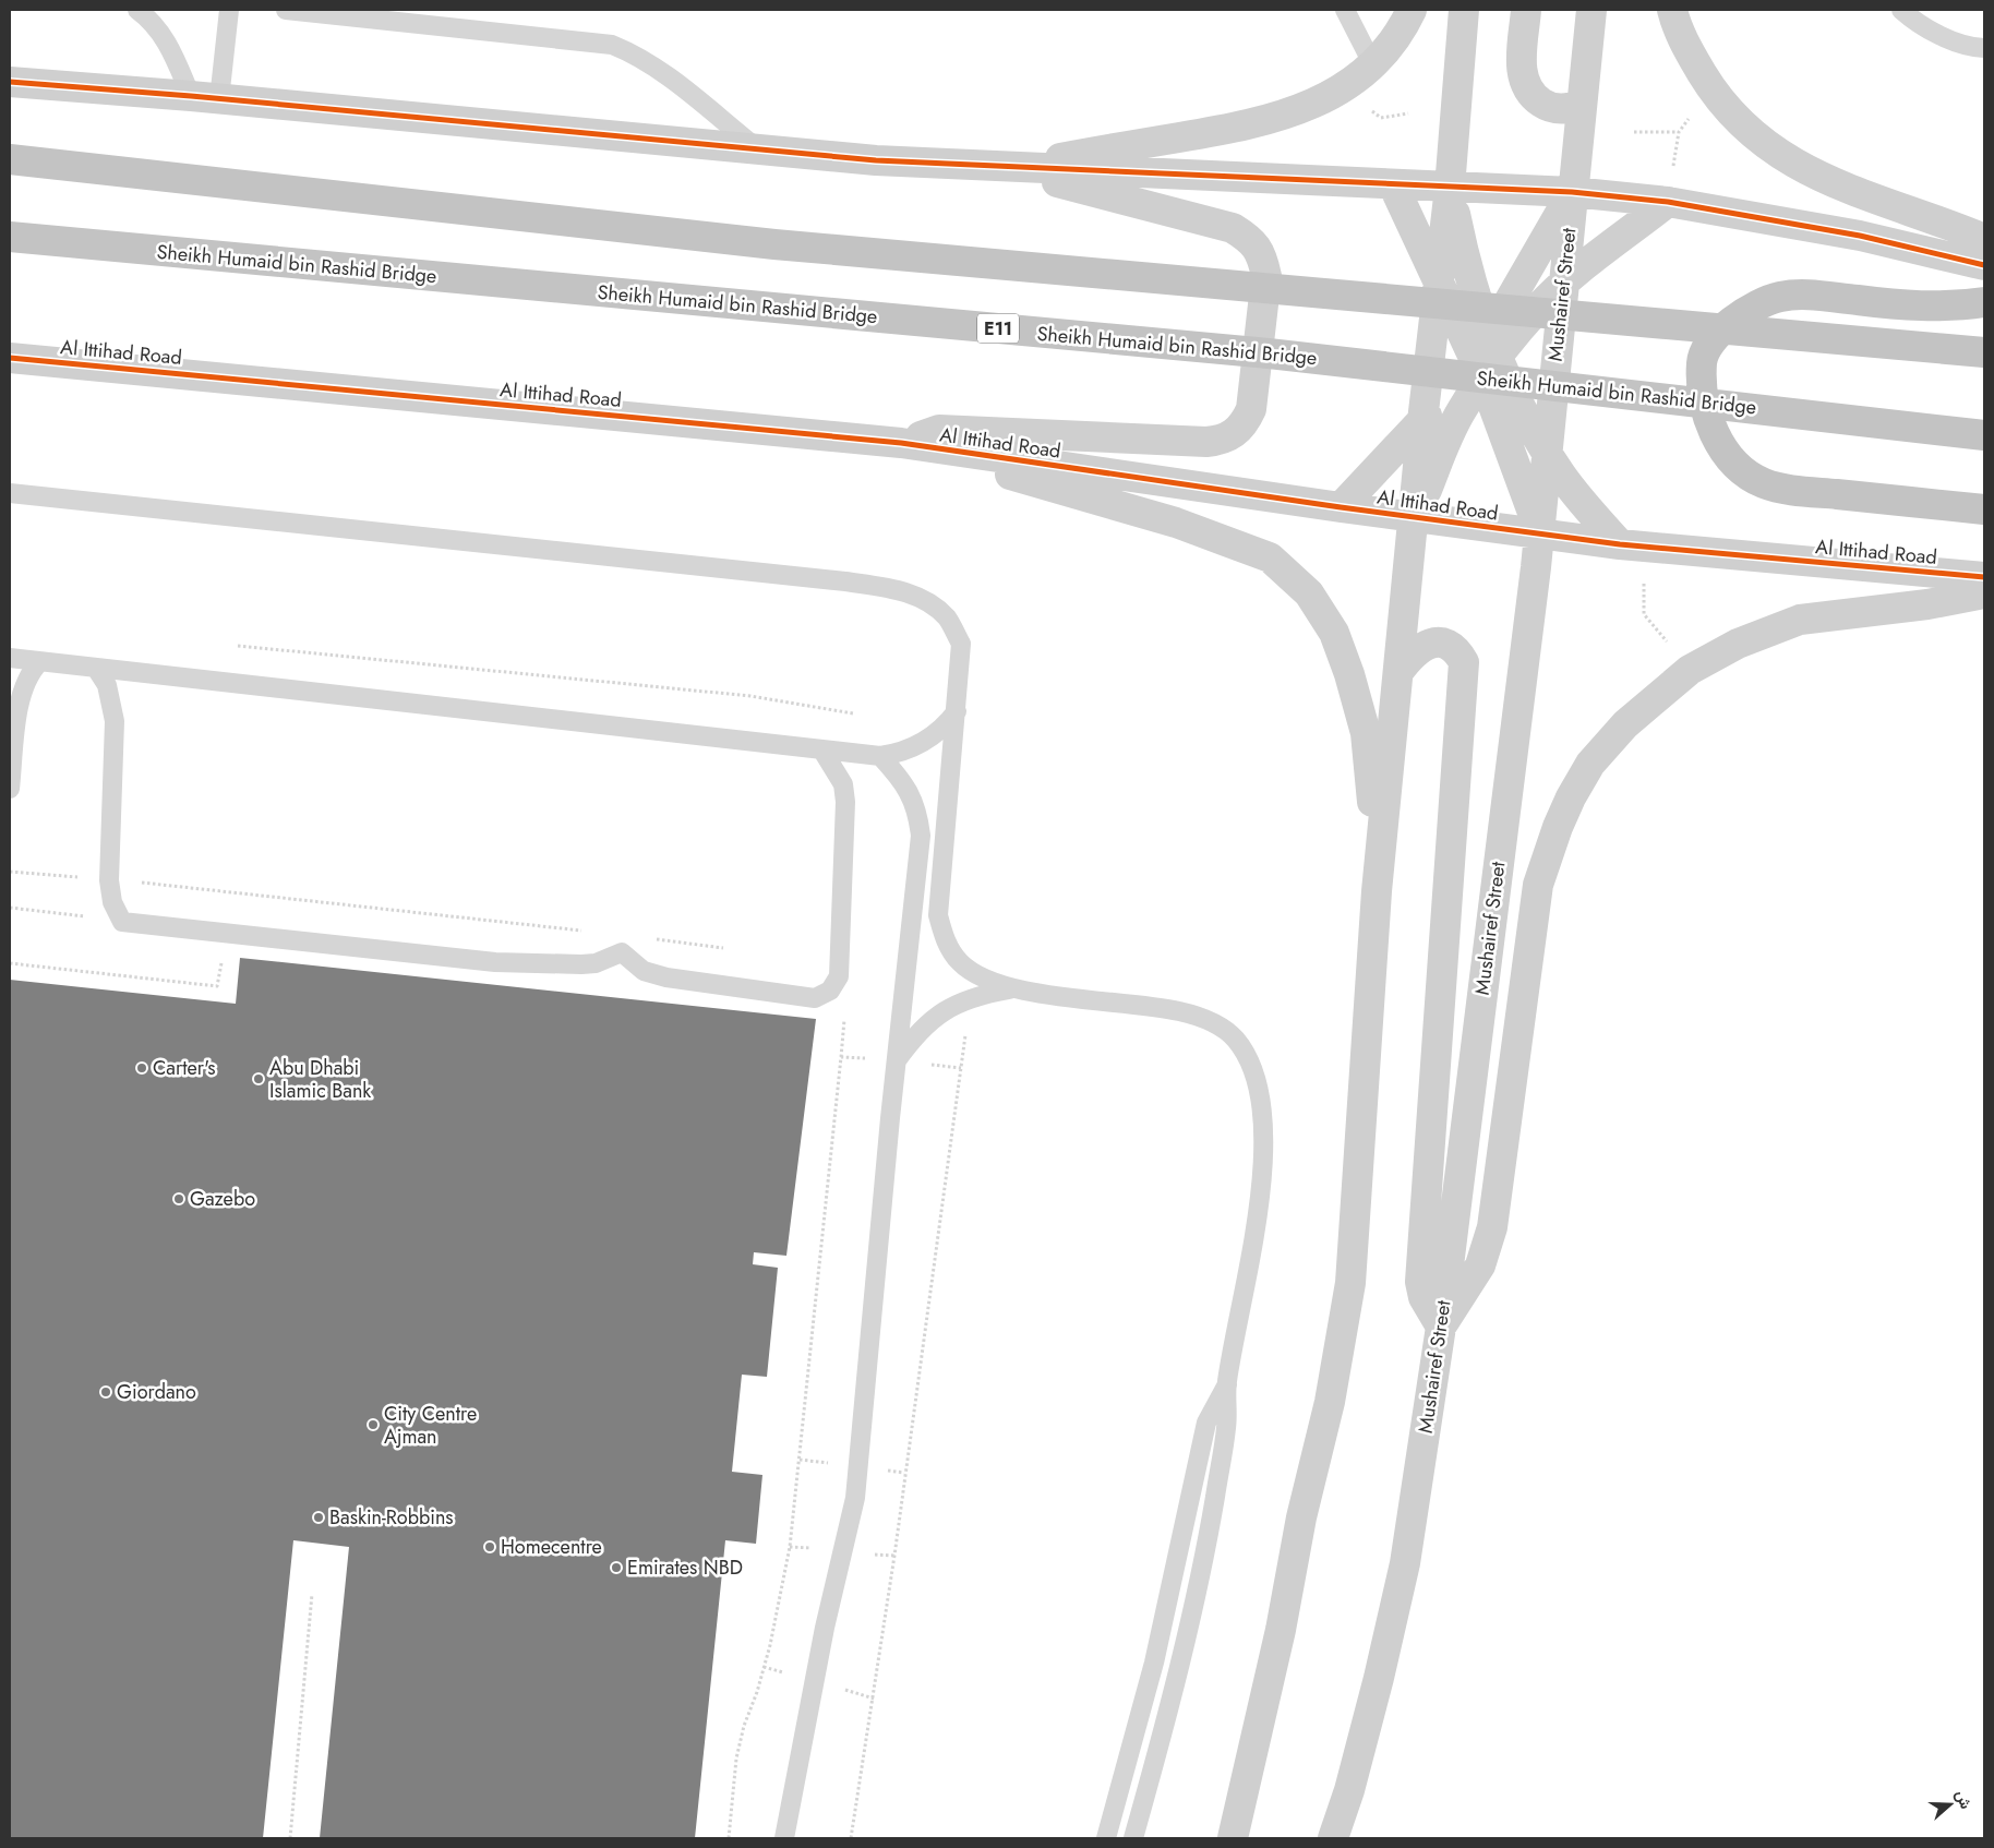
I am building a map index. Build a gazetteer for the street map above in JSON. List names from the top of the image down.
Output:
{
  "streets": {
    "highway": ["Sheikh Humaid bin Rashid Bridge", "E11"],
    "main road": ["Mushairef Street", "Al Ittihad Road"]
  },
  "crossings": [
    ["Mushairef Street", "Al Ittihad Road"]
  ],
  "places": [
    "Carter's",
    "Abu Dhabi Islamic Bank",
    "Gazebo",
    "Giordano",
    "City Centre Ajman",
    "Baskin-Robbins",
    "Homecentre",
    "Emirates NBD"
  ],
  "north": "right"
}
